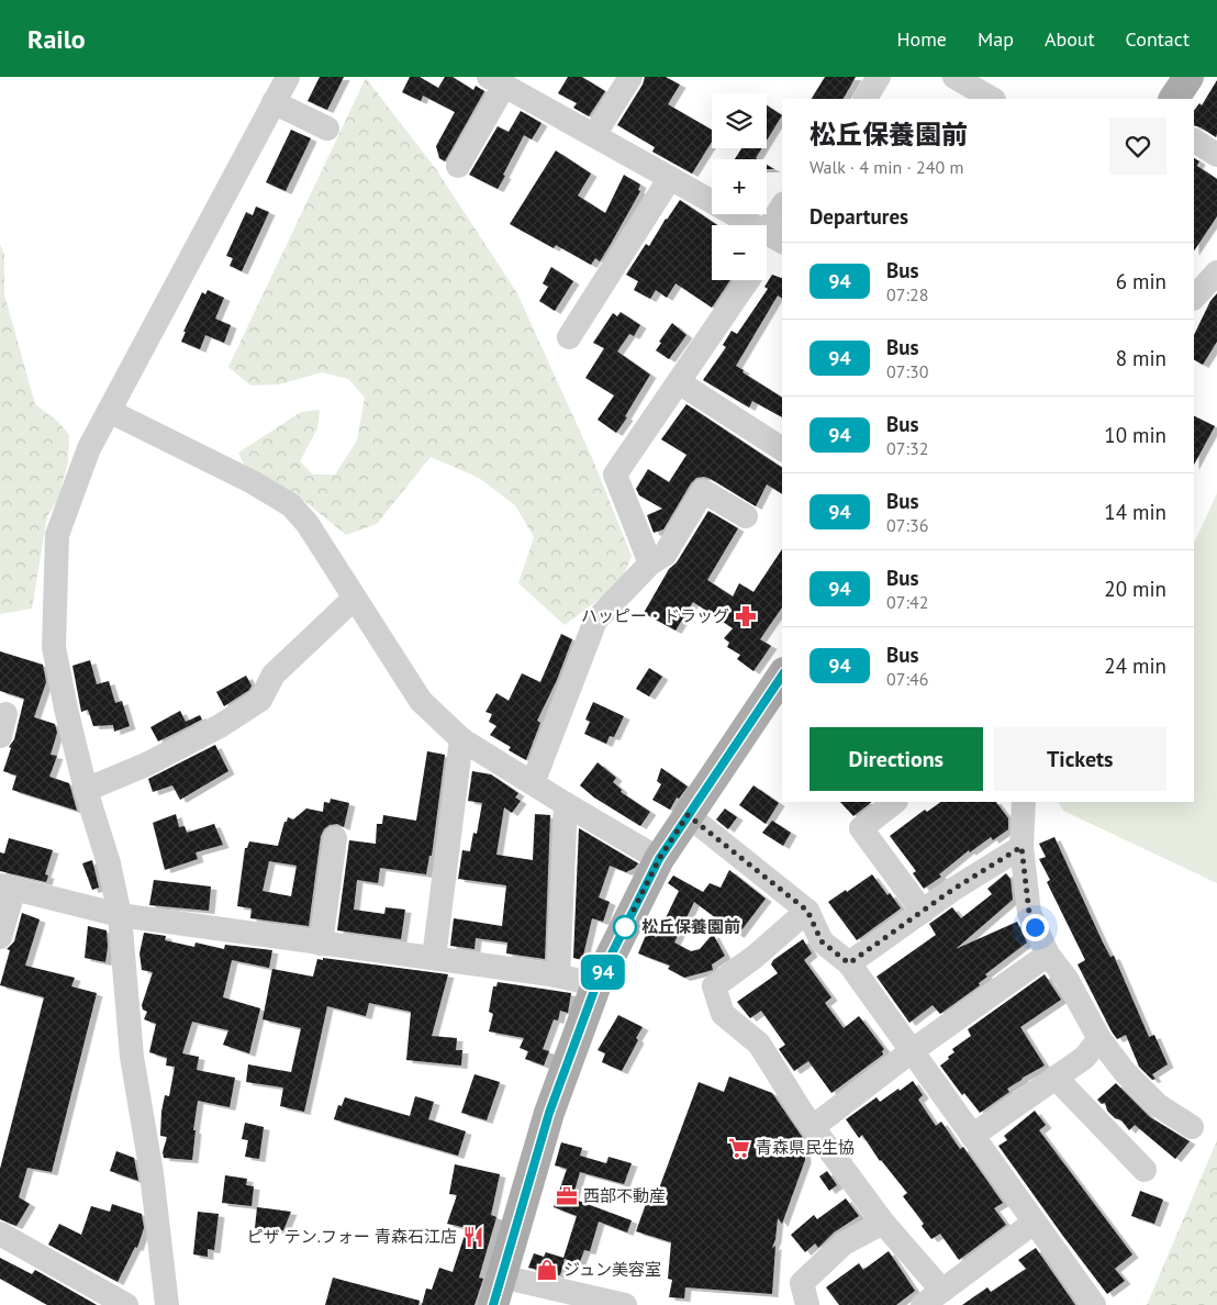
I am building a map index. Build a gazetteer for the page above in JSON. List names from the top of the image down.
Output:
{
  "places": {
    "pharmacy": ["ハッピー・ドラッグ"],
    "other": ["松丘保養園前"],
    "supermarket": ["青森県民生協"],
    "office": ["西部不動産"],
    "restaurant": ["ピザ テン.フォー 青森石江店"],
    "shop": ["ジュン美容室"]
  },
  "lines": ["bus line 94"],
  "page": {
    "header": "Railo",
    "nav": [
      "Home",
      "Map",
      "About",
      "Contact"
    ],
    "on_map": "94",
    "map_buttons": ["+", "−"],
    "heading": [
      ["松丘保養園前", "Walk · 4 min · 240 m"],
      "Departures"
    ],
    "list": [
      {
        "mark": "94",
        "name": "Bus",
        "note": "07:28",
        "value": "6 min"
      },
      {
        "mark": "94",
        "name": "Bus",
        "note": "07:30",
        "value": "8 min"
      },
      {
        "mark": "94",
        "name": "Bus",
        "note": "07:32",
        "value": "10 min"
      },
      {
        "mark": "94",
        "name": "Bus",
        "note": "07:36",
        "value": "14 min"
      },
      {
        "mark": "94",
        "name": "Bus",
        "note": "07:42",
        "value": "20 min"
      },
      {
        "mark": "94",
        "name": "Bus",
        "note": "07:46",
        "value": "24 min"
      }
    ],
    "buttons": ["Directions", "Tickets"]
  }
}
